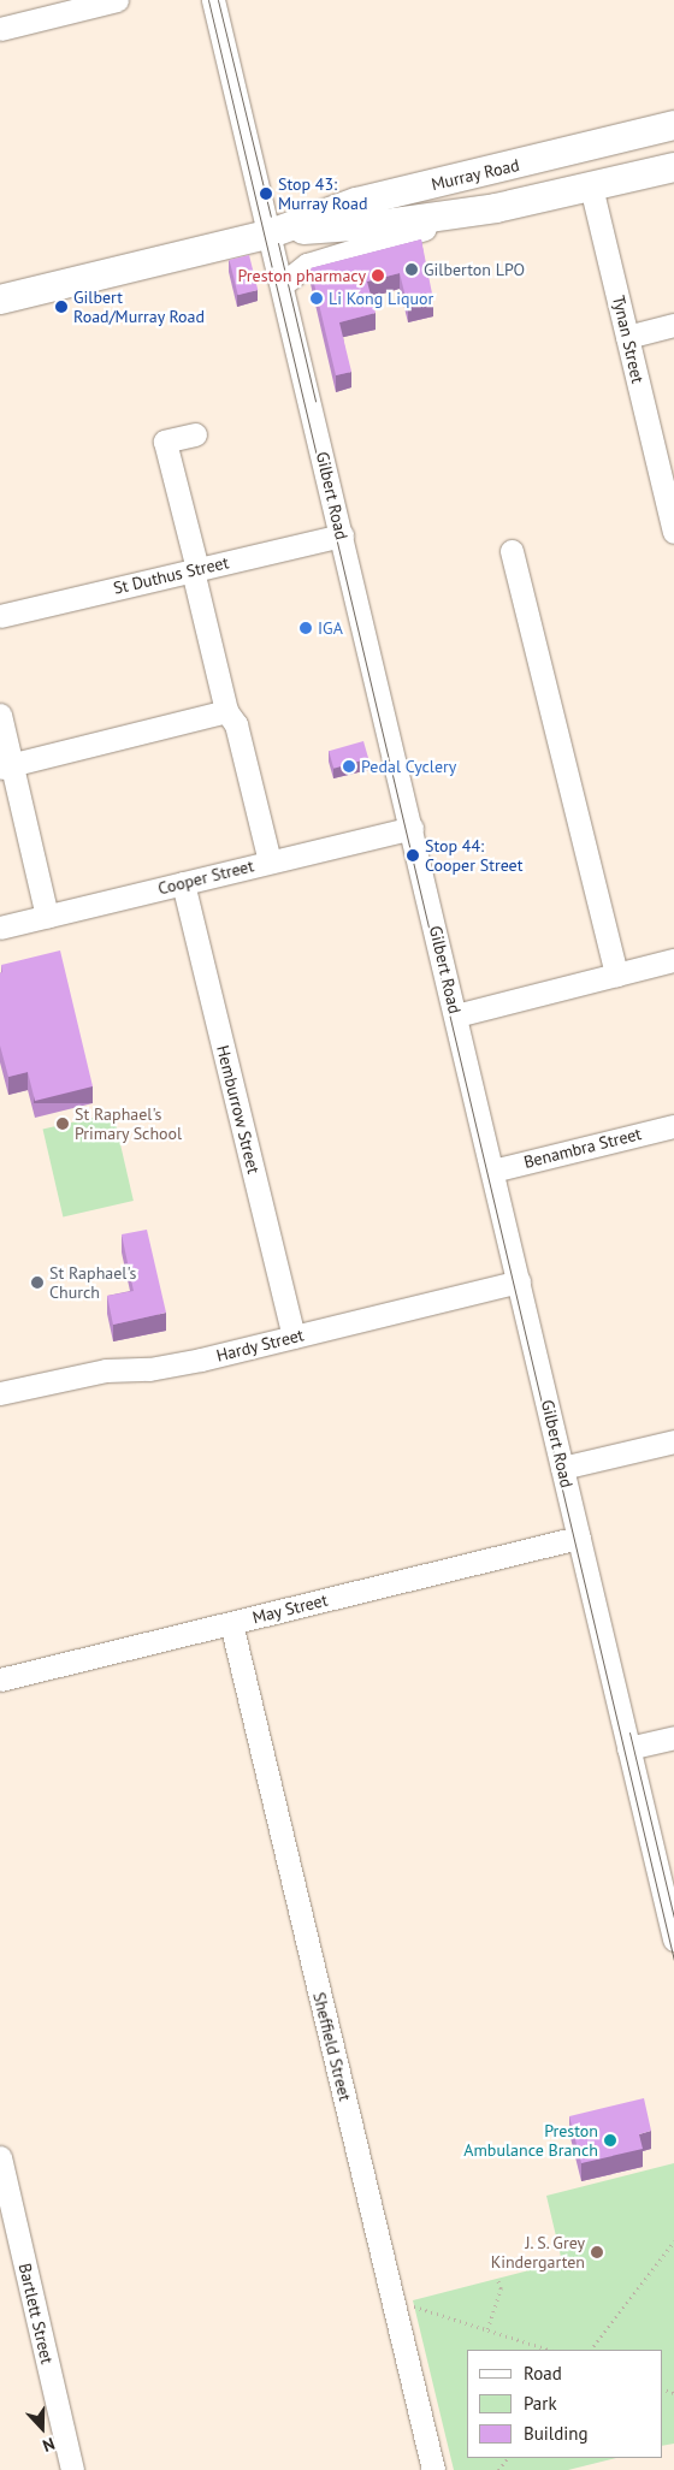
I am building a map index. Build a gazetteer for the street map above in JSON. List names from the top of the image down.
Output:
{
  "streets": {
    "main road": ["Murray Road", "Tynan Street"],
    "street": [
      "Gilbert Road",
      "St Duthus Street",
      "Cooper Street",
      "Hemburrow Street",
      "Benambra Street",
      "Hardy Street",
      "May Street",
      "Sheffield Street",
      "Bartlett Street"
    ]
  },
  "crossings": [
    ["Murray Road", "Tynan Street"],
    ["Murray Road", "Gilbert Road"],
    ["Gilbert Road", "St Duthus Street"],
    ["Gilbert Road", "Cooper Street"],
    ["Gilbert Road", "Benambra Street"],
    ["Gilbert Road", "Hardy Street"],
    ["Gilbert Road", "May Street"],
    ["Cooper Street", "Hemburrow Street"],
    ["Hemburrow Street", "Hardy Street"],
    ["May Street", "Sheffield Street"]
  ],
  "places": [
    "Stop 43: Murray Road",
    "Gilberton LPO",
    "Preston pharmacy",
    "Li Kong Liquor",
    "Gilbert Road/Murray Road",
    "IGA",
    "Pedal Cyclery",
    "Stop 44: Cooper Street",
    "St Raphael's Primary School",
    "St Raphael's Church",
    "Preston Ambulance Branch",
    "J. S. Grey Kindergarten"
  ],
  "legend": ["Road", "Park", "Building"],
  "north": "bottom"
}
